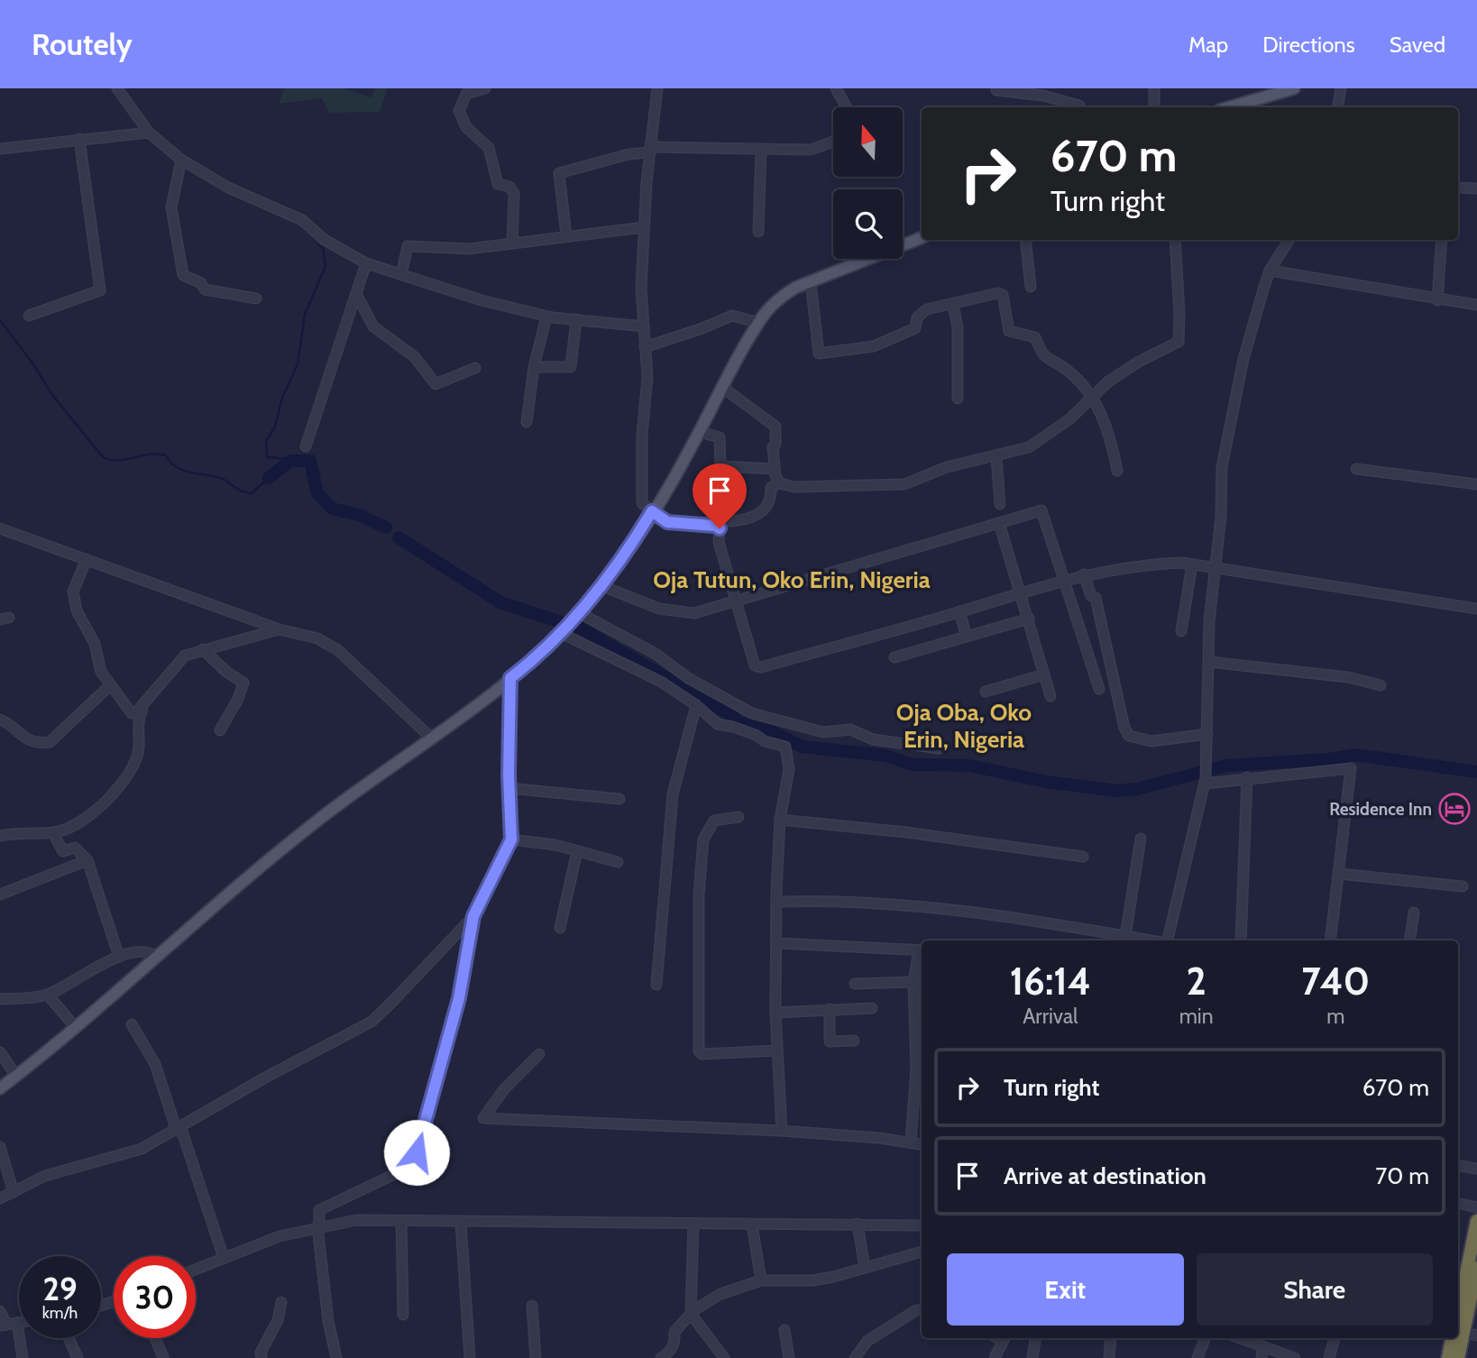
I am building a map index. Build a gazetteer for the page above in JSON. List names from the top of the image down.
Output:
{
  "districts": ["Oja Tutun, Oko Erin, Nigeria", "Oja Oba, Oko Erin, Nigeria"],
  "places": {
    "hotel": ["Residence Inn"]
  },
  "north": "top",
  "page": {
    "header": "Routely",
    "nav": ["Map", "Directions", "Saved"],
    "turn": ["670 m", "Turn right"],
    "eta": [
      "16:14",
      "Arrival",
      "2",
      "min",
      "740",
      "m"
    ],
    "list": [
      {
        "name": "Turn right",
        "value": "670 m"
      },
      {
        "name": "Arrive at destination",
        "value": "70 m"
      }
    ],
    "buttons": ["Exit", "Share"],
    "speed": "29 km/h",
    "limit": "30"
  }
}
